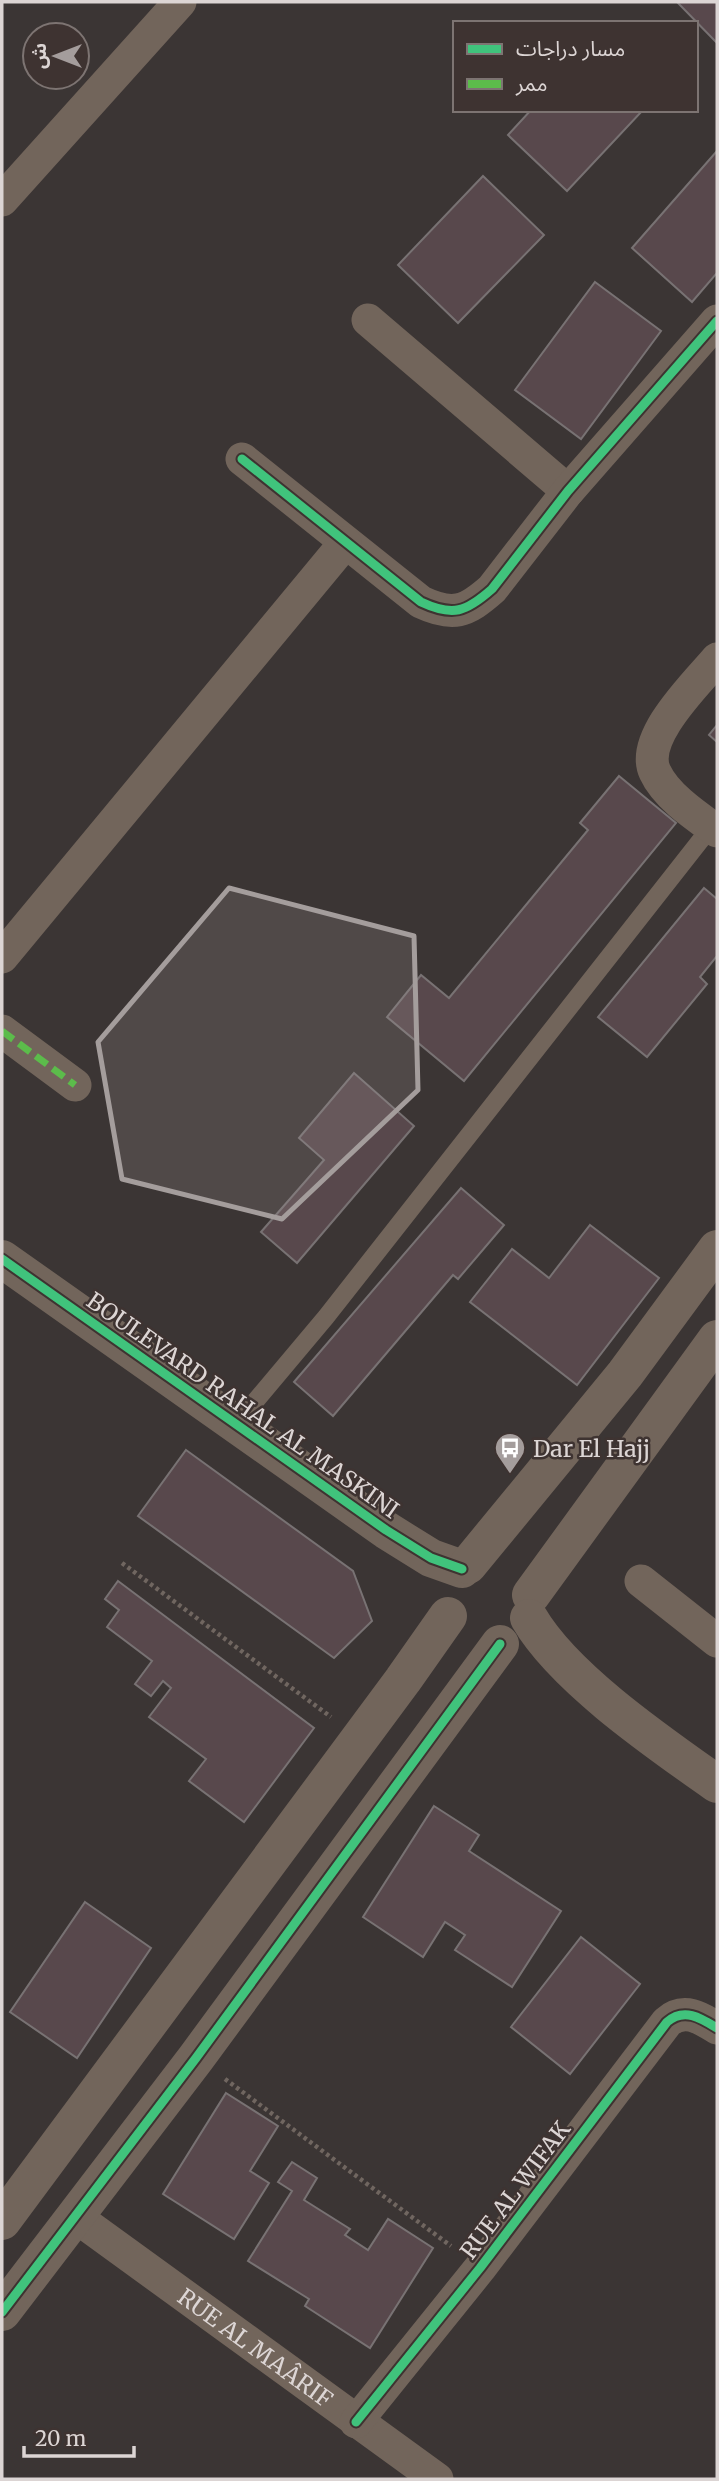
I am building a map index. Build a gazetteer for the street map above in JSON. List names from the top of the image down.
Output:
{
  "streets": {
    "street": ["BOULEVARD RAHAL AL MASKINI", "RUE AL WIFAK", "RUE AL MAÂRIF"]
  },
  "crossings": [
    ["RUE AL WIFAK", "RUE AL MAÂRIF"]
  ],
  "places": {
    "bus stop": ["Dar El Hajj"]
  },
  "legend": ["مسار دراجات", "ممر"],
  "scale_bar": "20 m",
  "north": "left"
}
